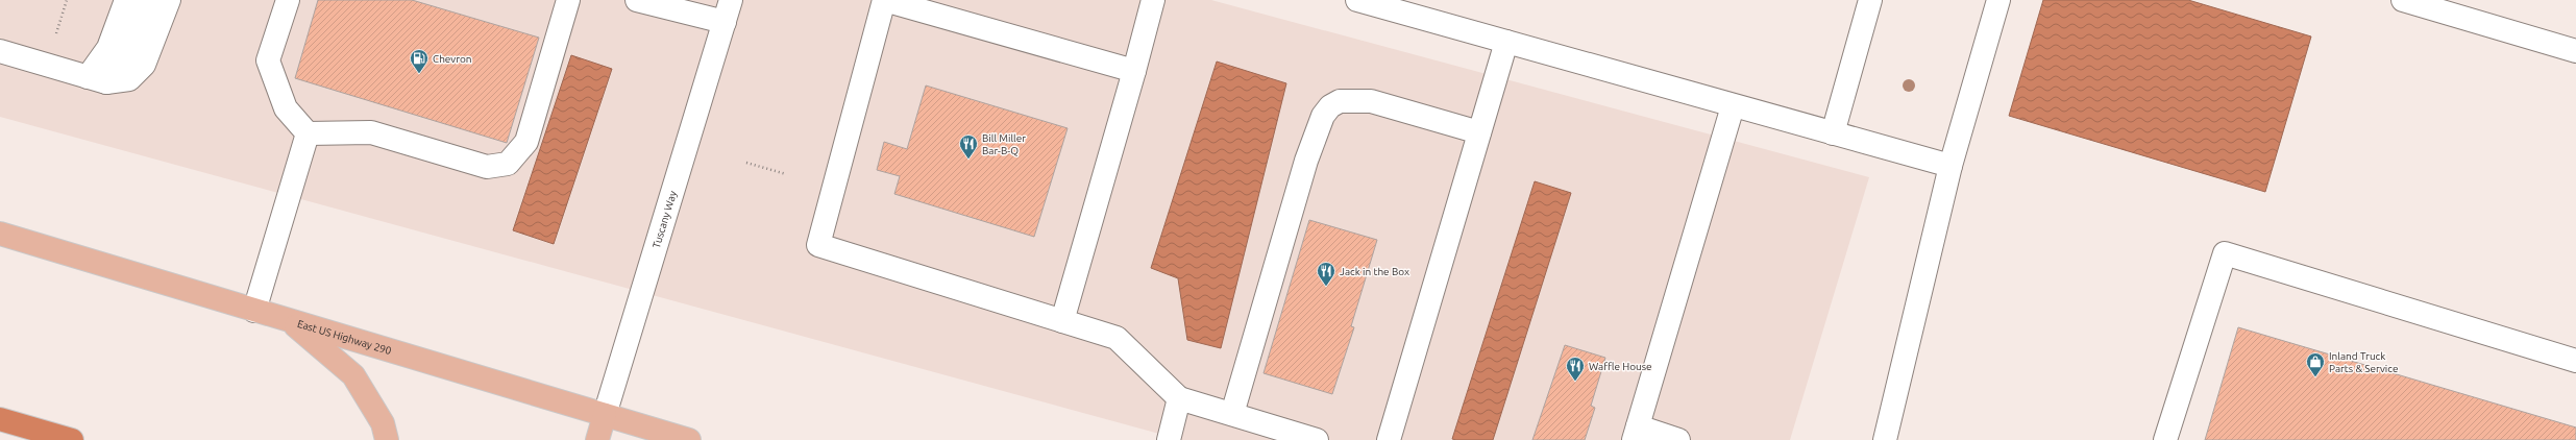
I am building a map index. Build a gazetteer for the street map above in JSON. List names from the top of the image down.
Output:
{
  "streets": {
    "main road": ["Tuscany Way", "East US Highway 290"]
  },
  "crossings": [
    ["Tuscany Way", "East US Highway 290"]
  ],
  "places": {
    "fuel station": ["Chevron"],
    "restaurant": ["Bill Miller Bar-B-Q", "Jack in the Box", "Waffle House"],
    "shop": ["Inland Truck Parts & Service"]
  }
}
